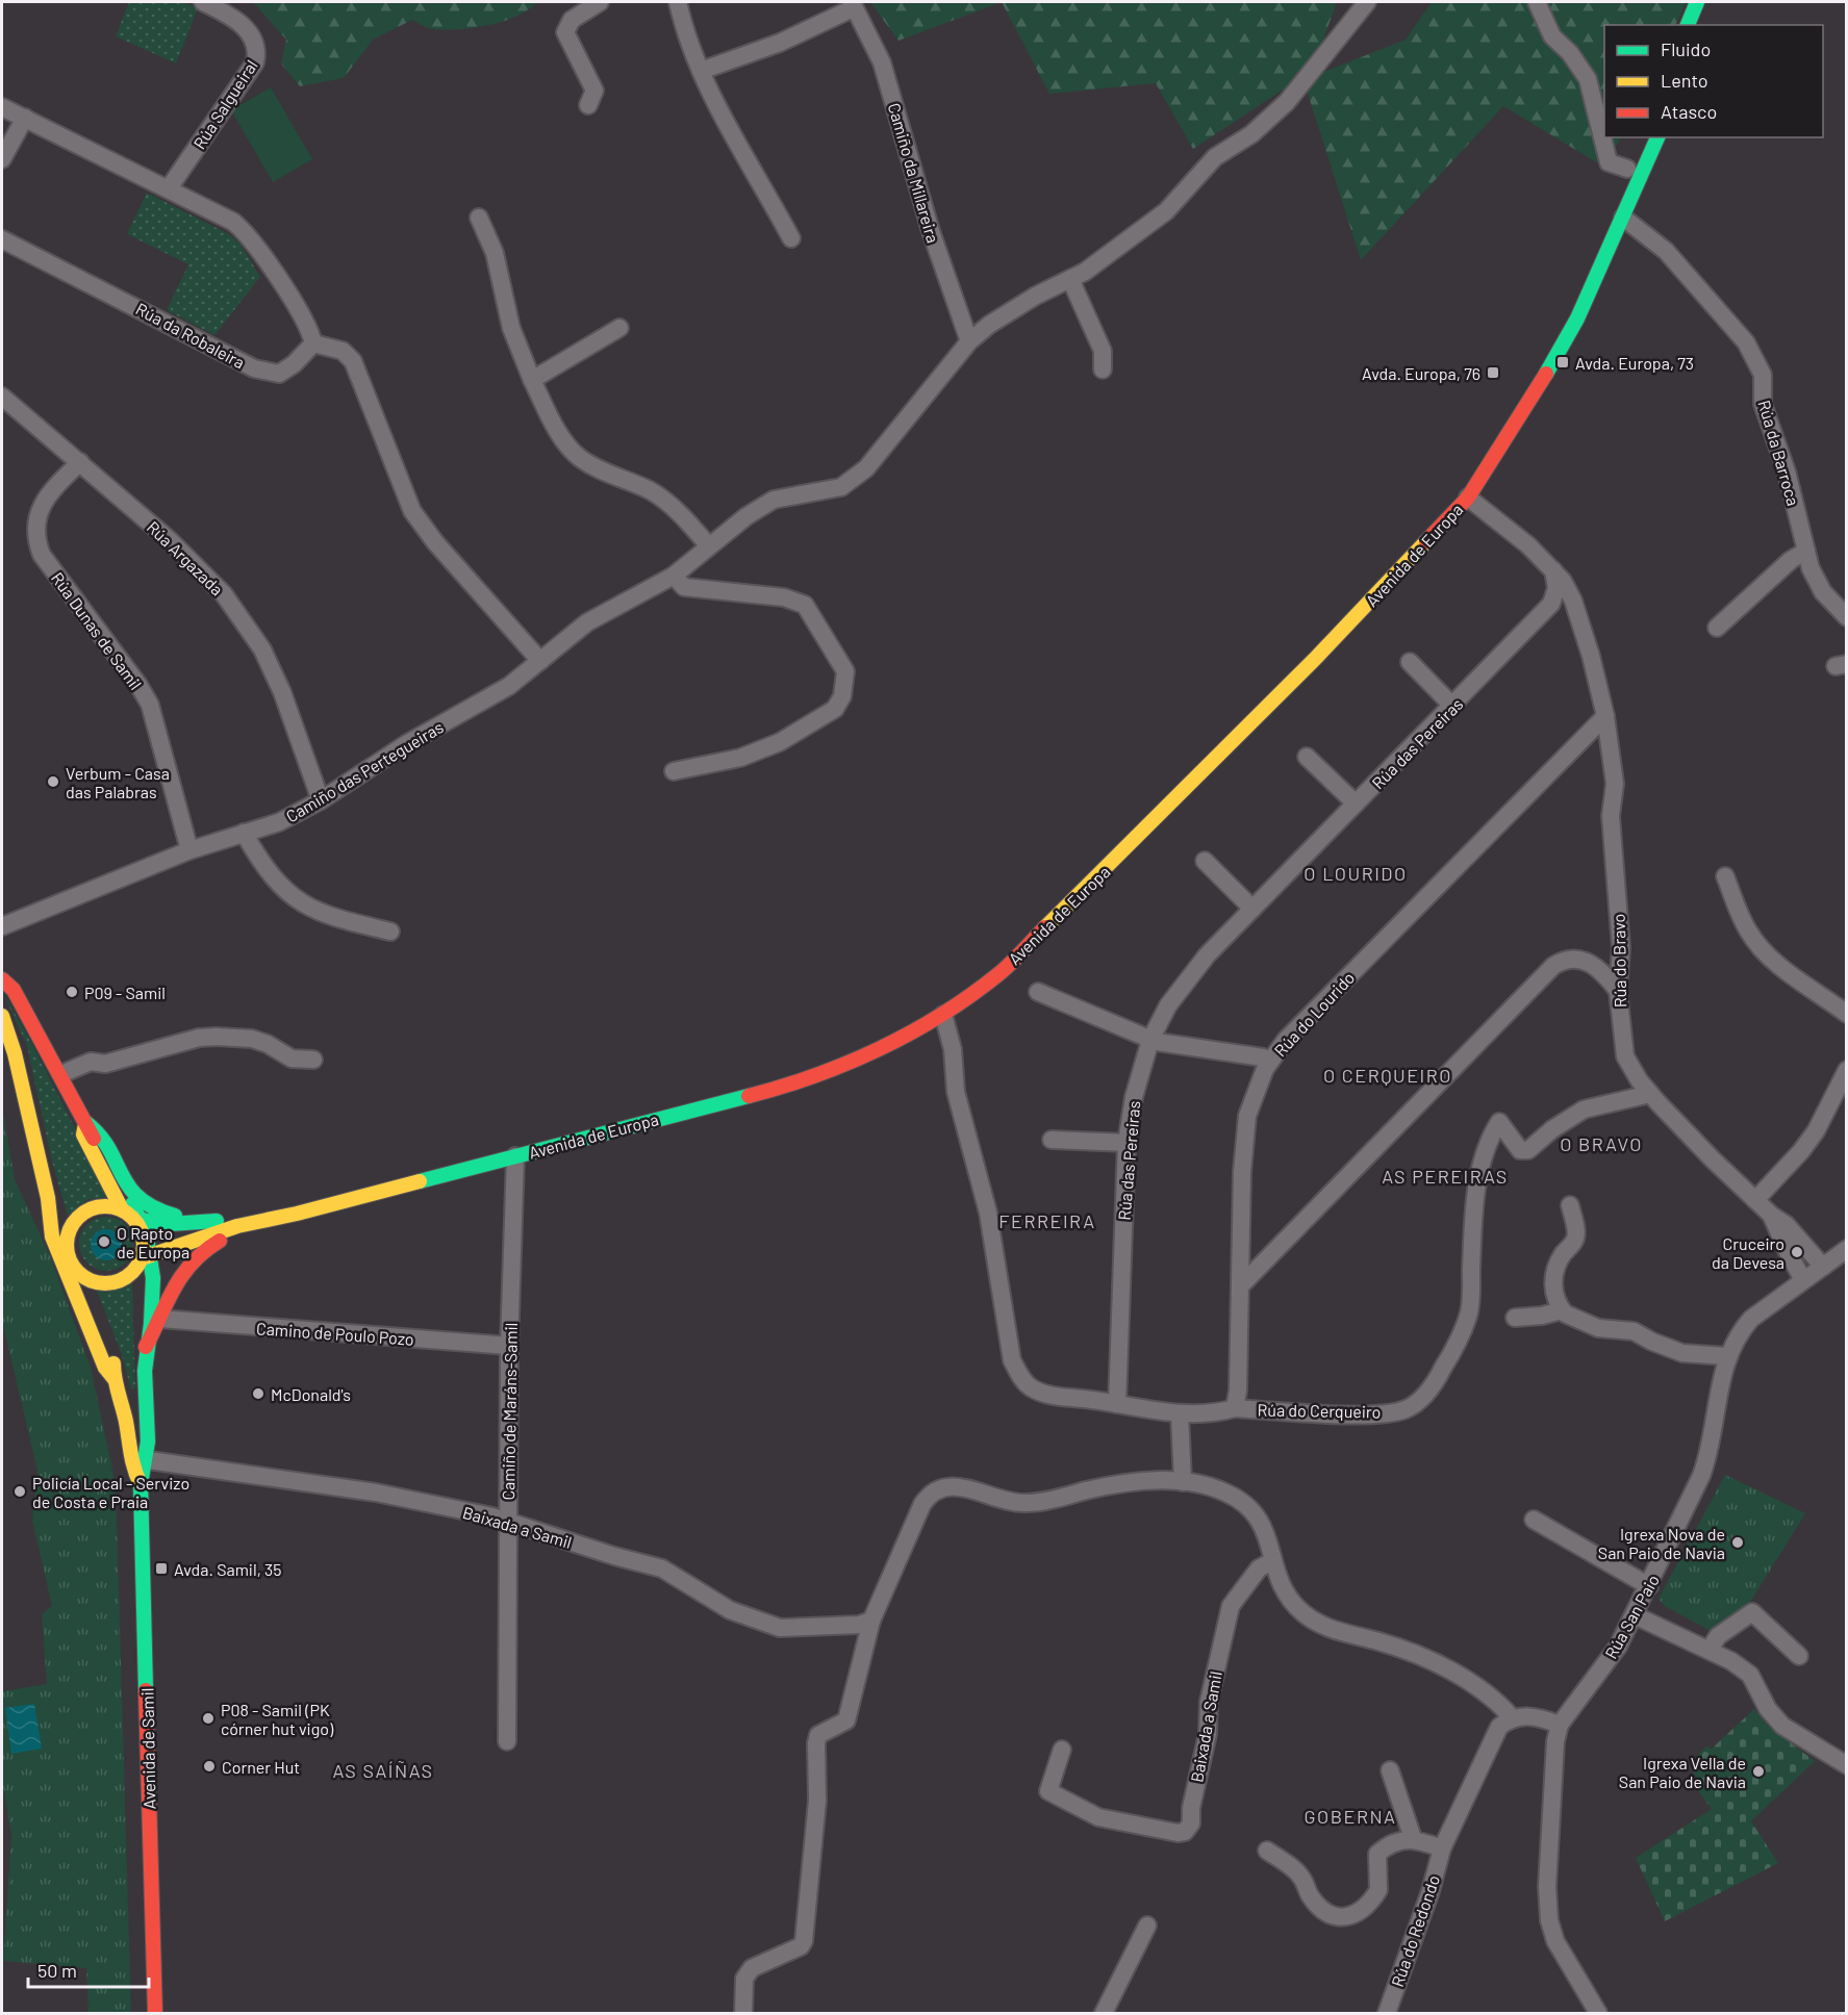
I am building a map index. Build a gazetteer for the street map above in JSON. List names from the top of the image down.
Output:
{
  "streets": {
    "main road": ["Avenida de Europa", "Avenida de Samil"],
    "street": [
      "Rúa Salgueiral",
      "Camiño da Millareira",
      "Rúa da Robaleira",
      "Rúa da Barroca",
      "Rúa Argazada",
      "Rúa Dunas de Samil",
      "Rúa das Pereiras",
      "Camiño das Pertegueiras",
      "Rúa do Bravo",
      "Rúa do Lourido",
      "Camino de Poulo Pozo",
      "Rúa do Cerqueiro",
      "Camiño de Maráns-Samil",
      "Baixada a Samil",
      "Rúa San Paio",
      "Rúa do Redondo"
    ]
  },
  "crossings": [
    ["Camiño da Millareira", "Camiño das Pertegueiras"],
    ["Rúa da Barroca", "Avenida de Europa"],
    ["Avenida de Europa", "Rúa do Bravo"],
    ["Avenida de Europa", "Camiño de Maráns-Samil"],
    ["Avenida de Europa", "Avenida de Samil"],
    ["Rúa Argazada", "Rúa Dunas de Samil"],
    ["Rúa Argazada", "Camiño das Pertegueiras"],
    ["Rúa Dunas de Samil", "Camiño das Pertegueiras"],
    ["Rúa das Pereiras", "Rúa do Cerqueiro"],
    ["Rúa do Bravo", "Rúa do Lourido"],
    ["Rúa do Bravo", "Rúa do Cerqueiro"],
    ["Rúa do Bravo", "Rúa San Paio"],
    ["Rúa do Lourido", "Rúa do Cerqueiro"],
    ["Camino de Poulo Pozo", "Camiño de Maráns-Samil"],
    ["Camiño de Maráns-Samil", "Baixada a Samil"],
    ["Baixada a Samil", "Avenida de Samil"]
  ],
  "districts": [
    "O LOURIDO",
    "O CERQUEIRO",
    "O BRAVO",
    "AS PEREIRAS",
    "FERREIRA",
    "AS SAÍÑAS",
    "GOBERNA"
  ],
  "places": {
    "transit": ["Avda. Europa, 73", "Avda. Europa, 76", "Avda. Samil, 35"],
    "other": [
      "Verbum - Casa das Palabras",
      "P09 - Samil",
      "O Rapto de Europa",
      "Cruceiro da Devesa",
      "McDonald's",
      "Policía Local - Servizo de Costa e Praia",
      "Igrexa Nova de San Paio de Navia",
      "P08 - Samil (PK córner hut vigo)",
      "Corner Hut",
      "Igrexa Vella de San Paio de Navia"
    ]
  },
  "legend": ["Fluido", "Lento", "Atasco"],
  "scale_bar": "50 m"
}
